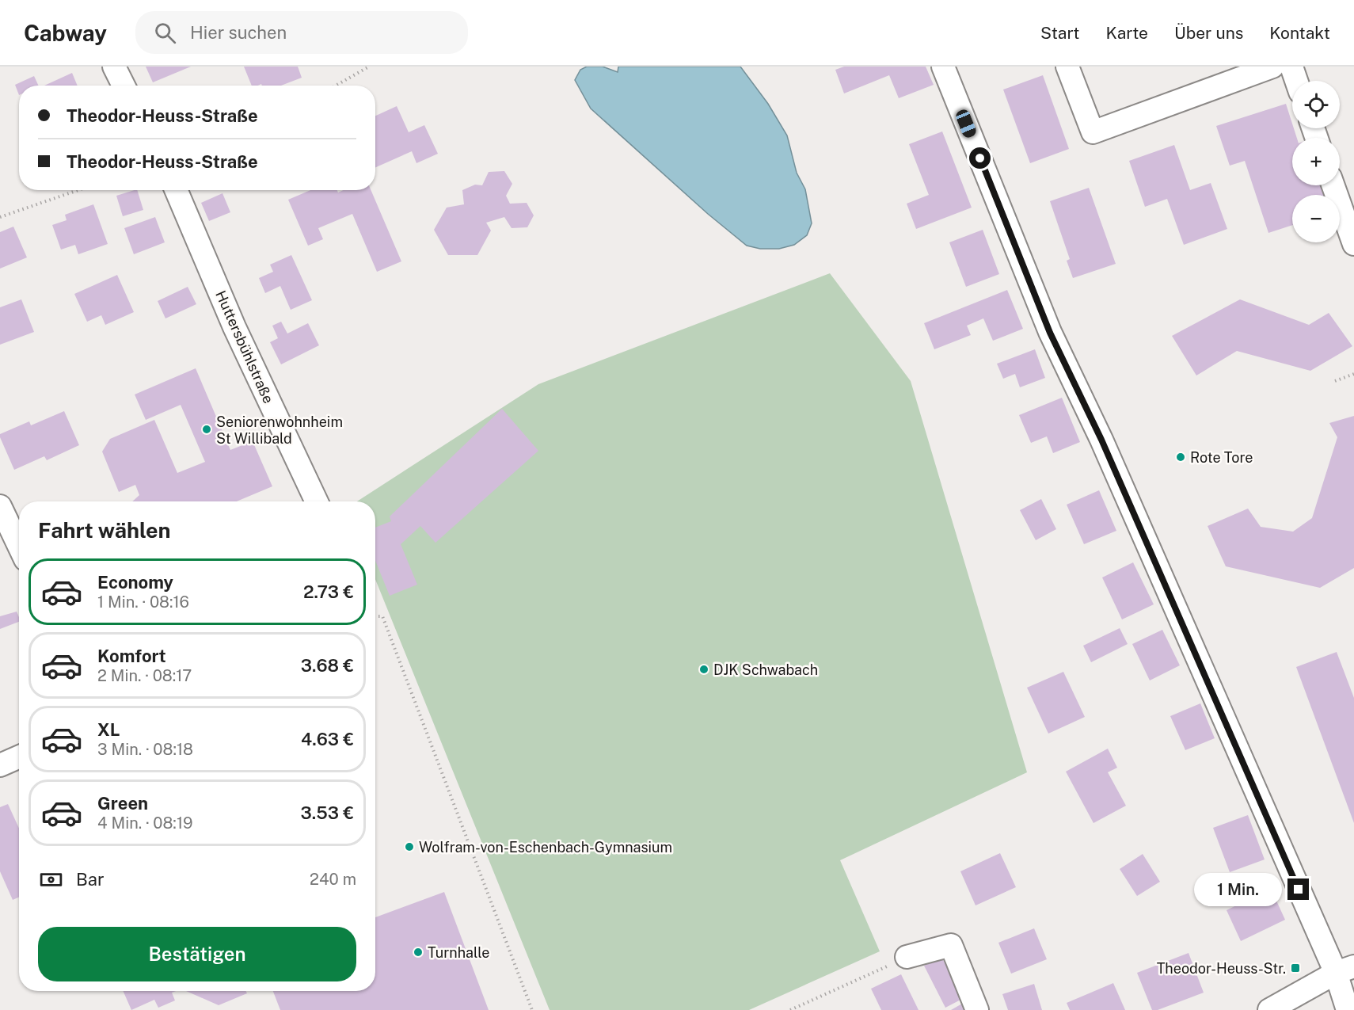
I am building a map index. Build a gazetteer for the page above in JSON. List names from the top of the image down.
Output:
{
  "streets": {
    "street": ["Huttersbühlstraße"]
  },
  "places": {
    "other": [
      "Seniorenwohnheim St Willibald",
      "Rote Tore",
      "DJK Schwabach",
      "Wolfram-von-Eschenbach-Gymnasium",
      "Turnhalle"
    ],
    "transit": ["Theodor-Heuss-Str."]
  },
  "page": {
    "header": "Cabway",
    "search": "Hier suchen",
    "nav": [
      "Start",
      "Karte",
      "Über uns",
      "Kontakt"
    ],
    "map_buttons": ["+", "−"],
    "banner": ["Theodor-Heuss-Straße", "Theodor-Heuss-Straße"],
    "heading": "Fahrt wählen",
    "list": [
      {
        "name": "Economy",
        "note": "1 Min. · 08:16",
        "value": "2.73 €"
      },
      {
        "name": "Komfort",
        "note": "2 Min. · 08:17",
        "value": "3.68 €"
      },
      {
        "name": "XL",
        "note": "3 Min. · 08:18",
        "value": "4.63 €"
      },
      {
        "name": "Green",
        "note": "4 Min. · 08:19",
        "value": "3.53 €"
      }
    ],
    "pay": ["Bar", "240 m"],
    "bubble": "1 Min.",
    "buttons": "Bestätigen"
  }
}
